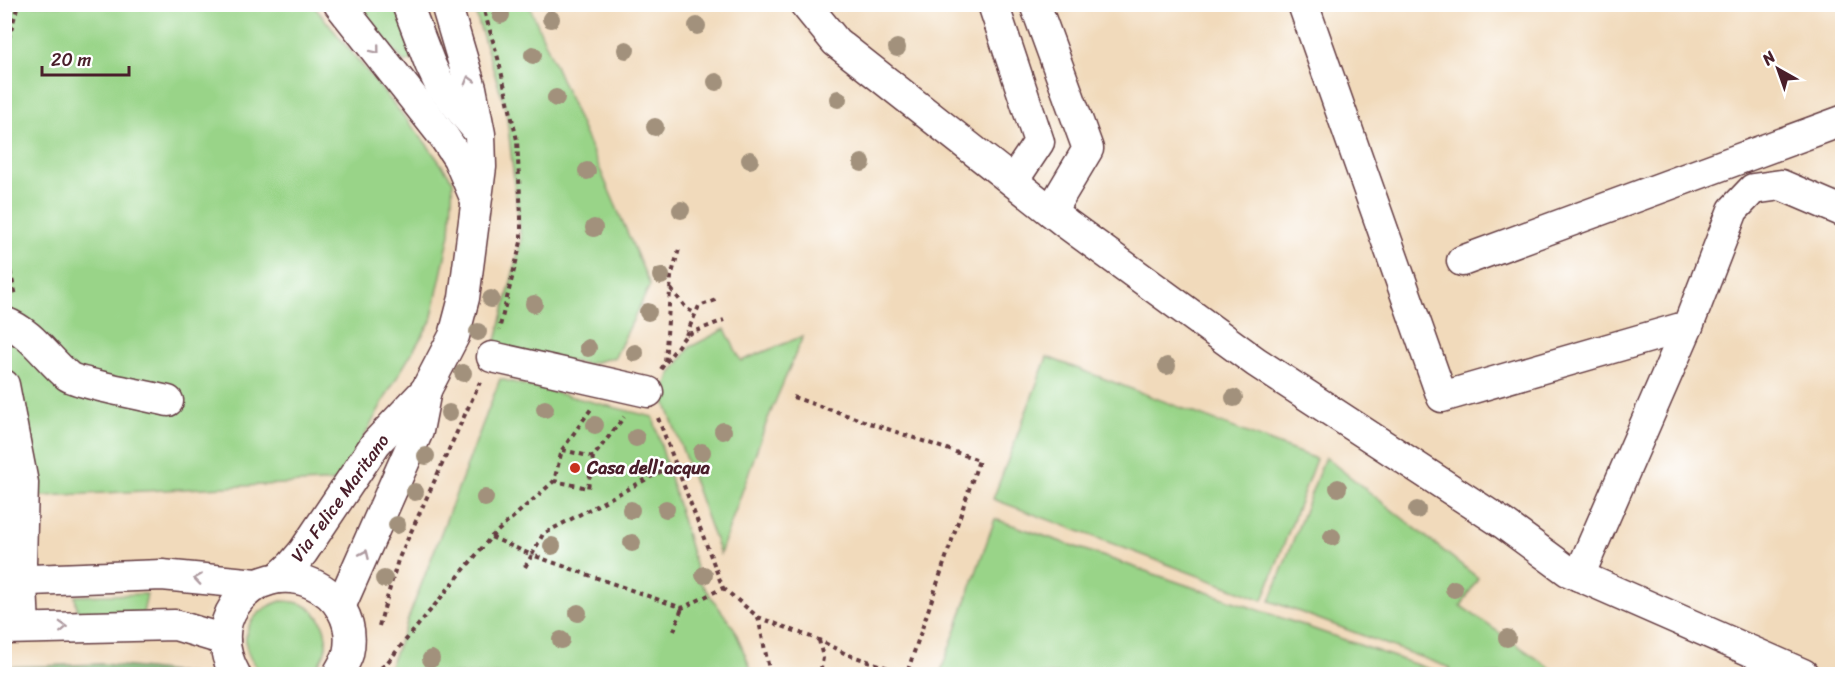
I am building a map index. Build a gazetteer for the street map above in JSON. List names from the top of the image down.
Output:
{
  "streets": {
    "street": ["Via Felice Maritano"]
  },
  "places": ["Casa dell'acqua"],
  "scale_bar": "20 m",
  "north": "top left"
}
